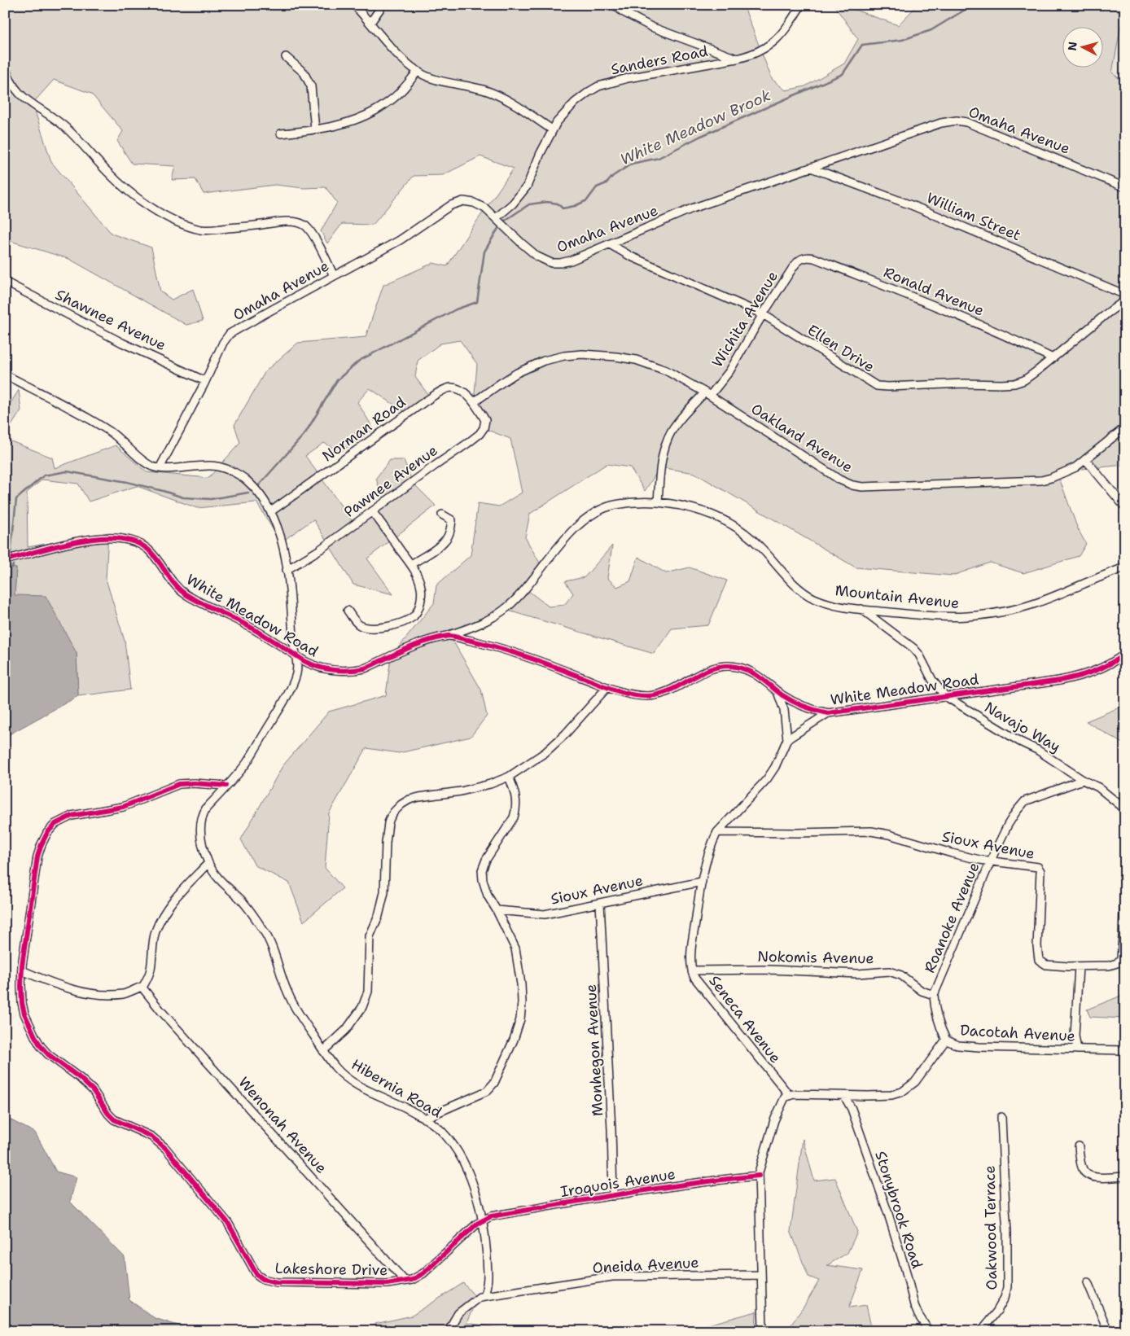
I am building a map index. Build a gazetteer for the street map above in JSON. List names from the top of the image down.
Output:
{
  "streets": {
    "street": [
      "Sanders Road",
      "Omaha Avenue",
      "William Street",
      "Ronald Avenue",
      "Wichita Avenue",
      "Shawnee Avenue",
      "Ellen Drive",
      "Norman Road",
      "Oakland Avenue",
      "Pawnee Avenue",
      "Mountain Avenue",
      "White Meadow Road",
      "Navajo Way",
      "Sioux Avenue",
      "Roanoke Avenue",
      "Nokomis Avenue",
      "Seneca Avenue",
      "Dacotah Avenue",
      "Monhegon Avenue",
      "Hibernia Road",
      "Wenonah Avenue",
      "Iroquois Avenue",
      "Stonybrook Road",
      "Oakwood Terrace",
      "Oneida Avenue",
      "Lakeshore Drive"
    ]
  },
  "crossings": [
    ["Sanders Road", "Omaha Avenue"],
    ["Omaha Avenue", "William Street"],
    ["Omaha Avenue", "Shawnee Avenue"],
    ["Omaha Avenue", "Ellen Drive"],
    ["Ronald Avenue", "Wichita Avenue"],
    ["Ronald Avenue", "Ellen Drive"],
    ["Wichita Avenue", "Ellen Drive"],
    ["Wichita Avenue", "Oakland Avenue"],
    ["Wichita Avenue", "Mountain Avenue"],
    ["Norman Road", "Oakland Avenue"],
    ["Norman Road", "Pawnee Avenue"],
    ["Oakland Avenue", "Pawnee Avenue"],
    ["Mountain Avenue", "White Meadow Road"],
    ["Mountain Avenue", "Navajo Way"],
    ["White Meadow Road", "Navajo Way"],
    ["Navajo Way", "Roanoke Avenue"],
    ["Sioux Avenue", "Roanoke Avenue"],
    ["Sioux Avenue", "Seneca Avenue"],
    ["Sioux Avenue", "Monhegon Avenue"],
    ["Roanoke Avenue", "Nokomis Avenue"],
    ["Roanoke Avenue", "Dacotah Avenue"],
    ["Nokomis Avenue", "Seneca Avenue"],
    ["Seneca Avenue", "Dacotah Avenue"],
    ["Dacotah Avenue", "Stonybrook Road"],
    ["Monhegon Avenue", "Iroquois Avenue"],
    ["Hibernia Road", "Iroquois Avenue"],
    ["Hibernia Road", "Lakeshore Drive"],
    ["Wenonah Avenue", "Lakeshore Drive"],
    ["Iroquois Avenue", "Lakeshore Drive"]
  ],
  "water": ["White Meadow Brook"],
  "north": "left"
}
